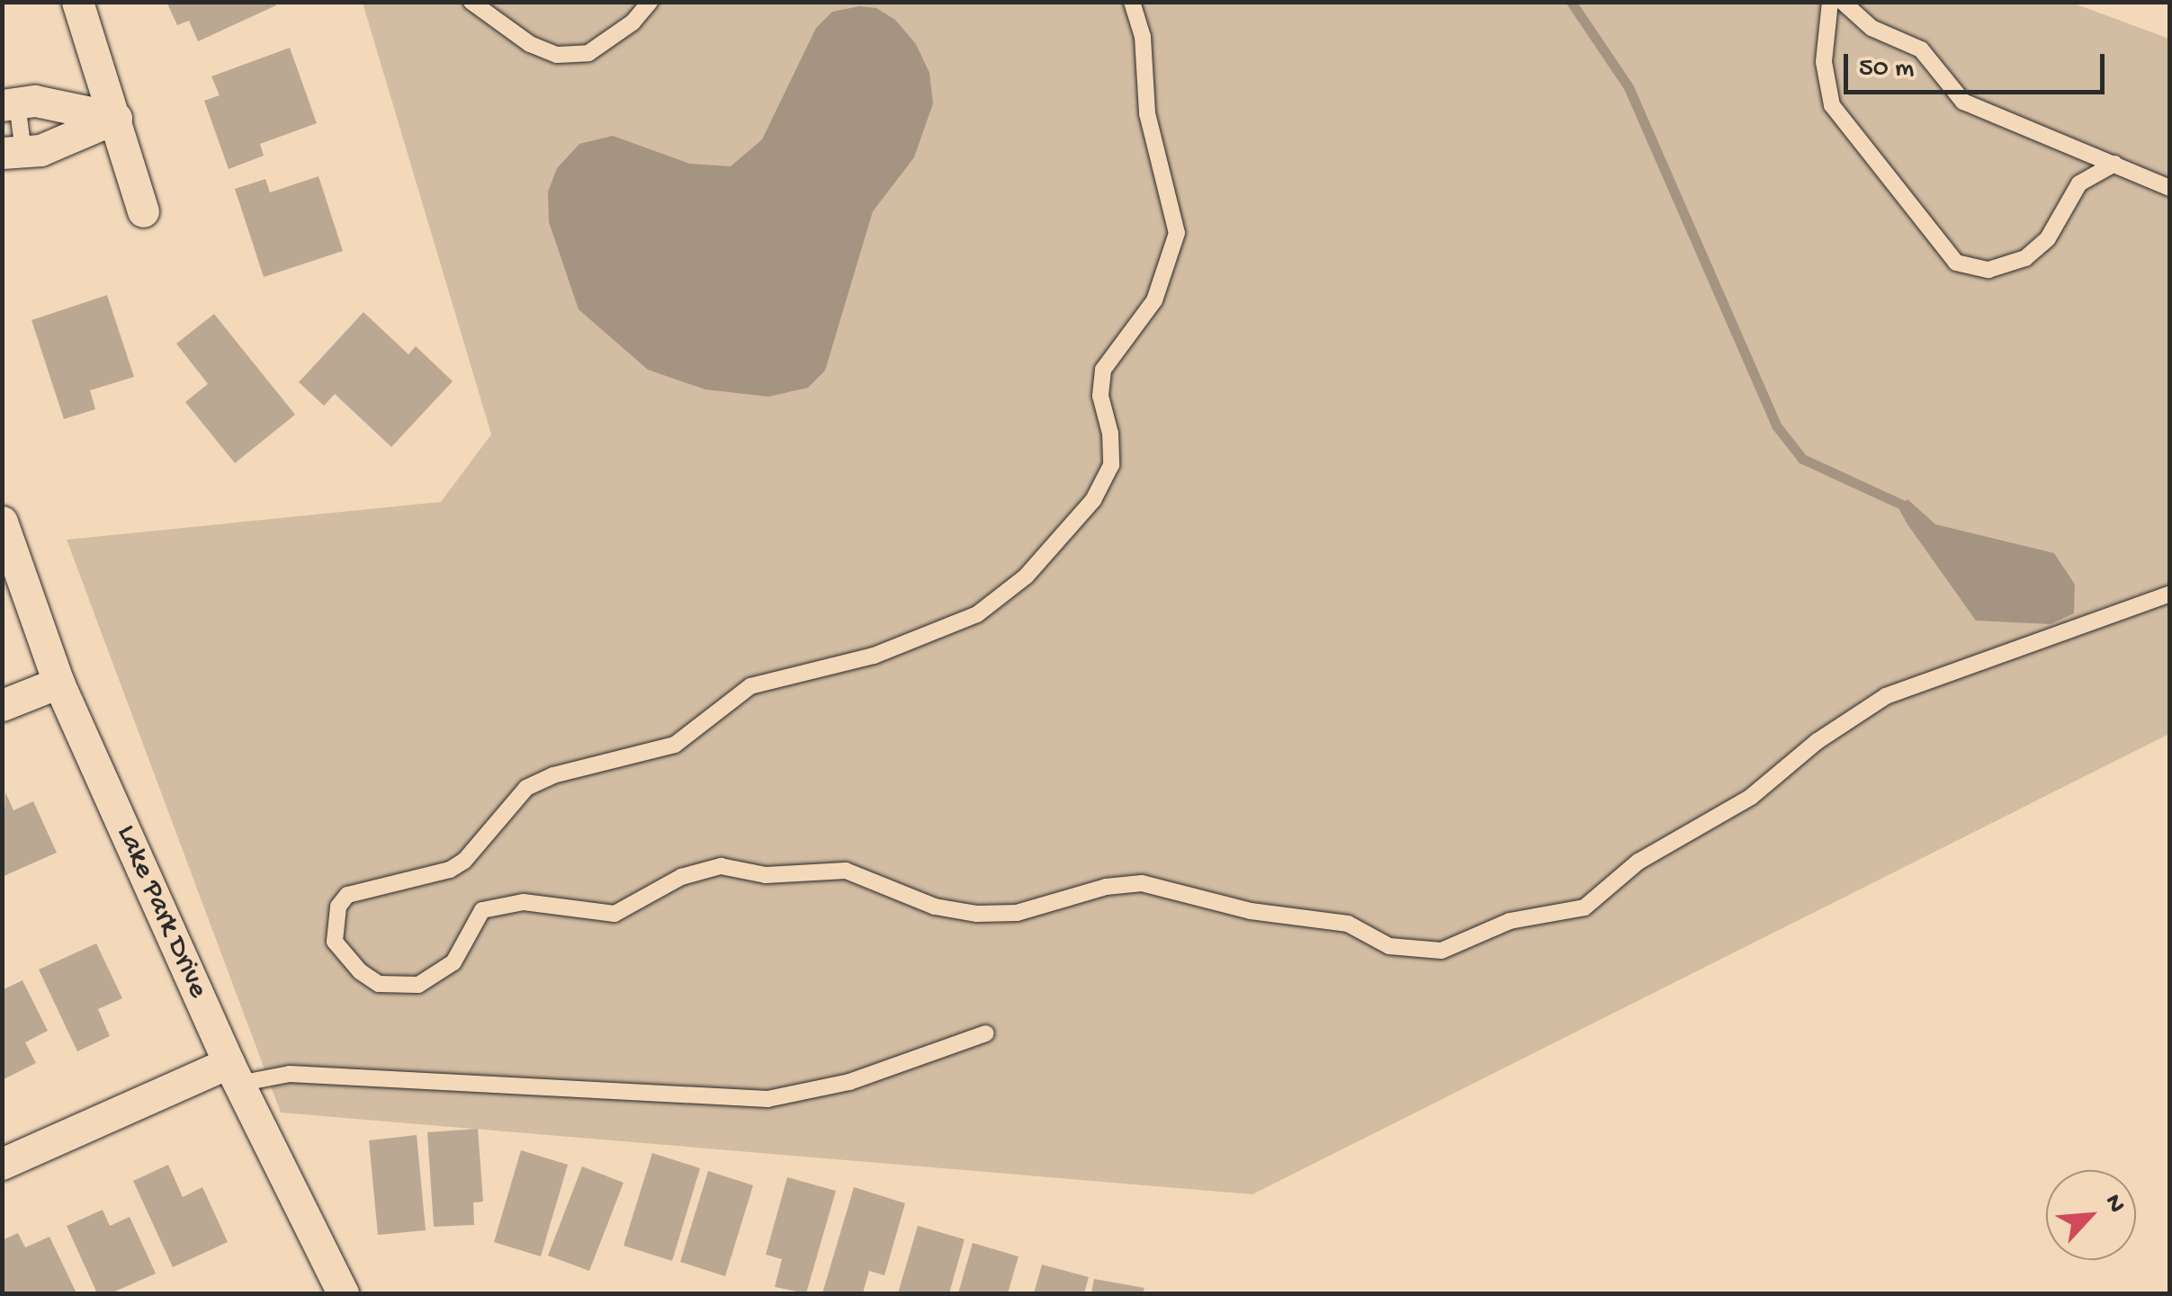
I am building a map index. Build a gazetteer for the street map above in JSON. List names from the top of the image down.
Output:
{
  "streets": {
    "street": ["Lake Park Drive"]
  },
  "scale_bar": "50 m",
  "north": "top right"
}
